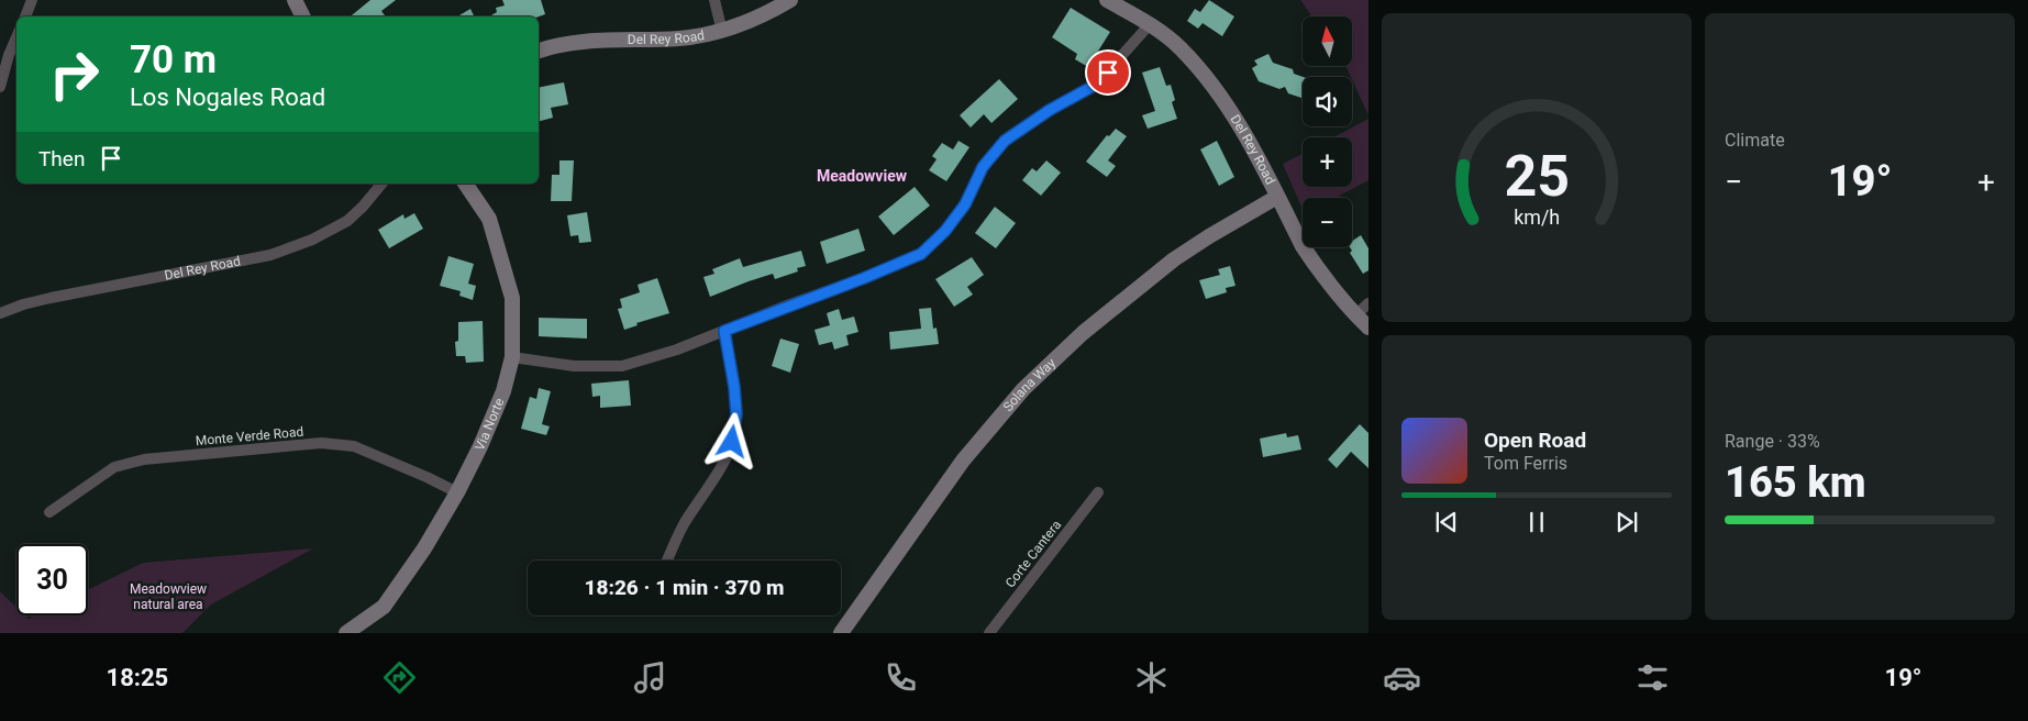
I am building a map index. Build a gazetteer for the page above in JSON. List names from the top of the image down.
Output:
{
  "streets": {
    "street": [
      "Del Rey Road",
      "Solana Way",
      "Via Norte",
      "Monte Verde Road",
      "Corte Cantera"
    ]
  },
  "crossings": [
    ["Del Rey Road", "Solana Way"],
    ["Via Norte", "Monte Verde Road"]
  ],
  "districts": ["Meadowview"],
  "parks": ["Meadowview natural area"],
  "north": "top",
  "page": {
    "tile": [
      "Climate",
      ["Range · 33%", "165 km"]
    ],
    "map_buttons": ["+", "−"],
    "turn": ["70 m", "Los Nogales Road"],
    "then": "Then",
    "heat": ["−", "19°", "+"],
    "song": ["Open Road", "Tom Ferris"],
    "limit": "30",
    "trip": "18:26 · 1 min · 370 m",
    "tabs": ["18:25", "19°"],
    "gauge": ["25", "km/h"]
  }
}
